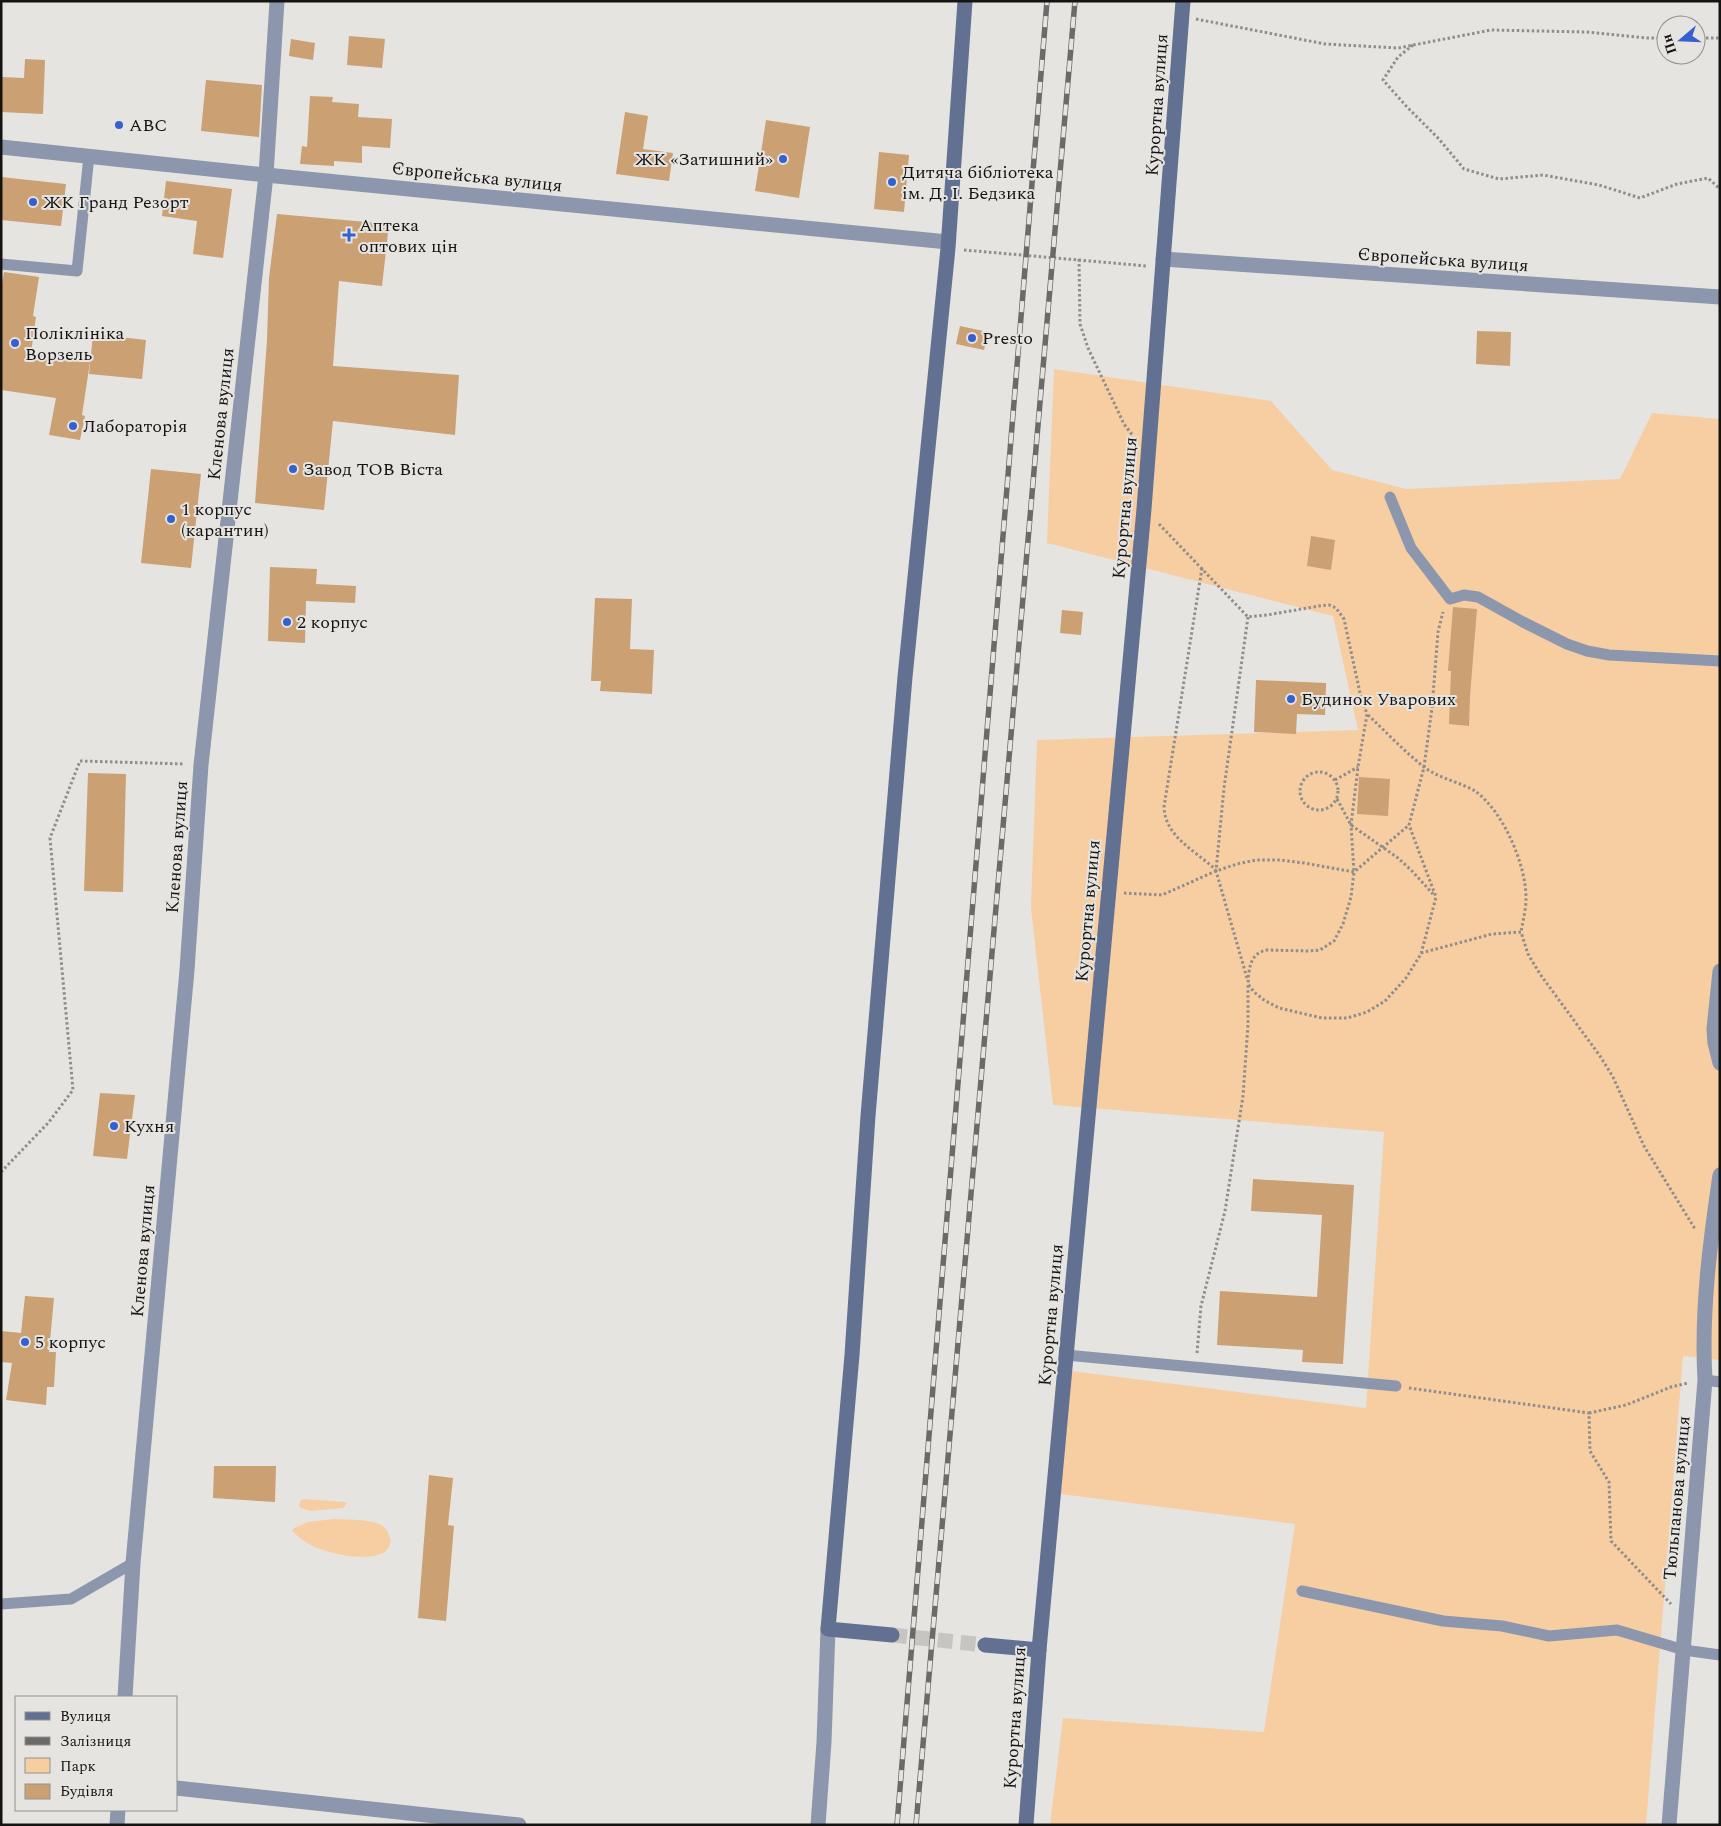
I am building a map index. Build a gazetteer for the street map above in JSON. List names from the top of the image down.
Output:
{
  "streets": {
    "street": [
      "Курортна вулиця",
      "Європейська вулиця",
      "Кленова вулиця",
      "Тюльпанова вулиця"
    ]
  },
  "crossings": [
    ["Курортна вулиця", "Європейська вулиця"],
    ["Європейська вулиця", "Кленова вулиця"]
  ],
  "places": {
    "other": [
      "ABC",
      "ЖК «Затишний»",
      "Дитяча бібліотека ім. Д. І. Бедзика",
      "ЖК Гранд Резорт",
      "Presto",
      "Поліклініка Ворзель",
      "Лабораторія",
      "Завод ТОВ Віста",
      "1 корпус (карантин)",
      "2 корпус",
      "Будинок Уварових",
      "Кухня",
      "5 корпус"
    ],
    "health": ["Аптека оптових цін"]
  },
  "legend": [
    "Вулиця",
    "Залізниця",
    "Парк",
    "Будівля"
  ],
  "north": "left"
}
